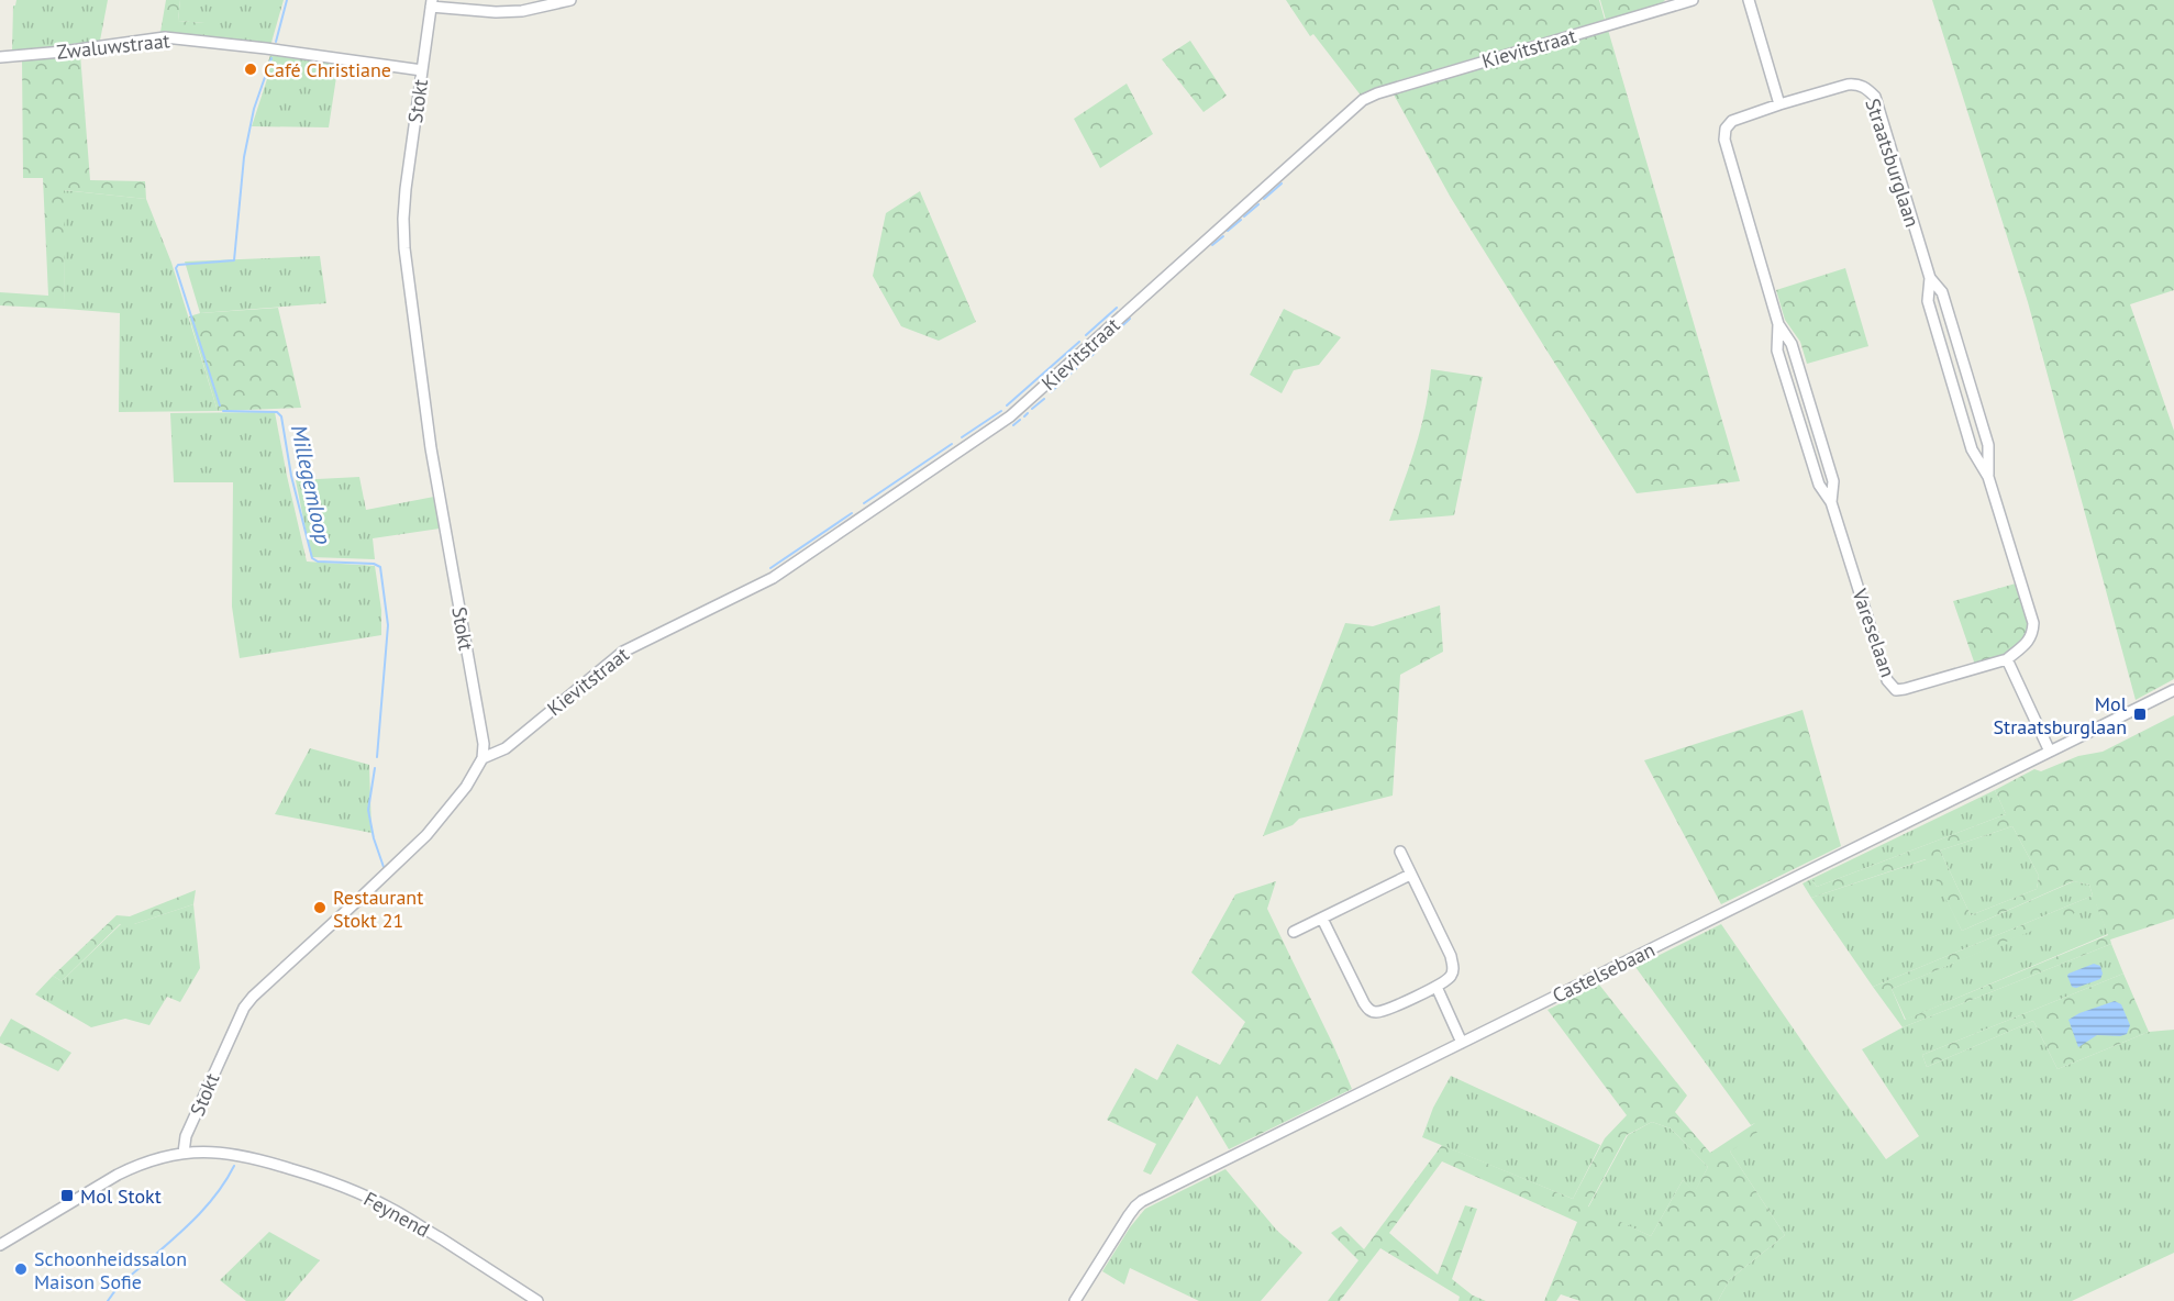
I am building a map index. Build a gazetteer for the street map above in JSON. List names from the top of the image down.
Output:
{
  "streets": {
    "street": [
      "Zwaluwstraat",
      "Kievitstraat",
      "Stokt",
      "Straatsburglaan",
      "Vareselaan",
      "Castelsebaan",
      "Feynend"
    ]
  },
  "crossings": [
    ["Zwaluwstraat", "Stokt"],
    ["Kievitstraat", "Stokt"],
    ["Stokt", "Feynend"],
    ["Straatsburglaan", "Vareselaan"]
  ],
  "water": ["Millegemloop"],
  "places": {
    "other": ["Café Christiane", "Restaurant Stokt 21", "Schoonheidssalon Maison Sofie"],
    "transit": ["Mol Straatsburglaan", "Mol Stokt"]
  }
}
